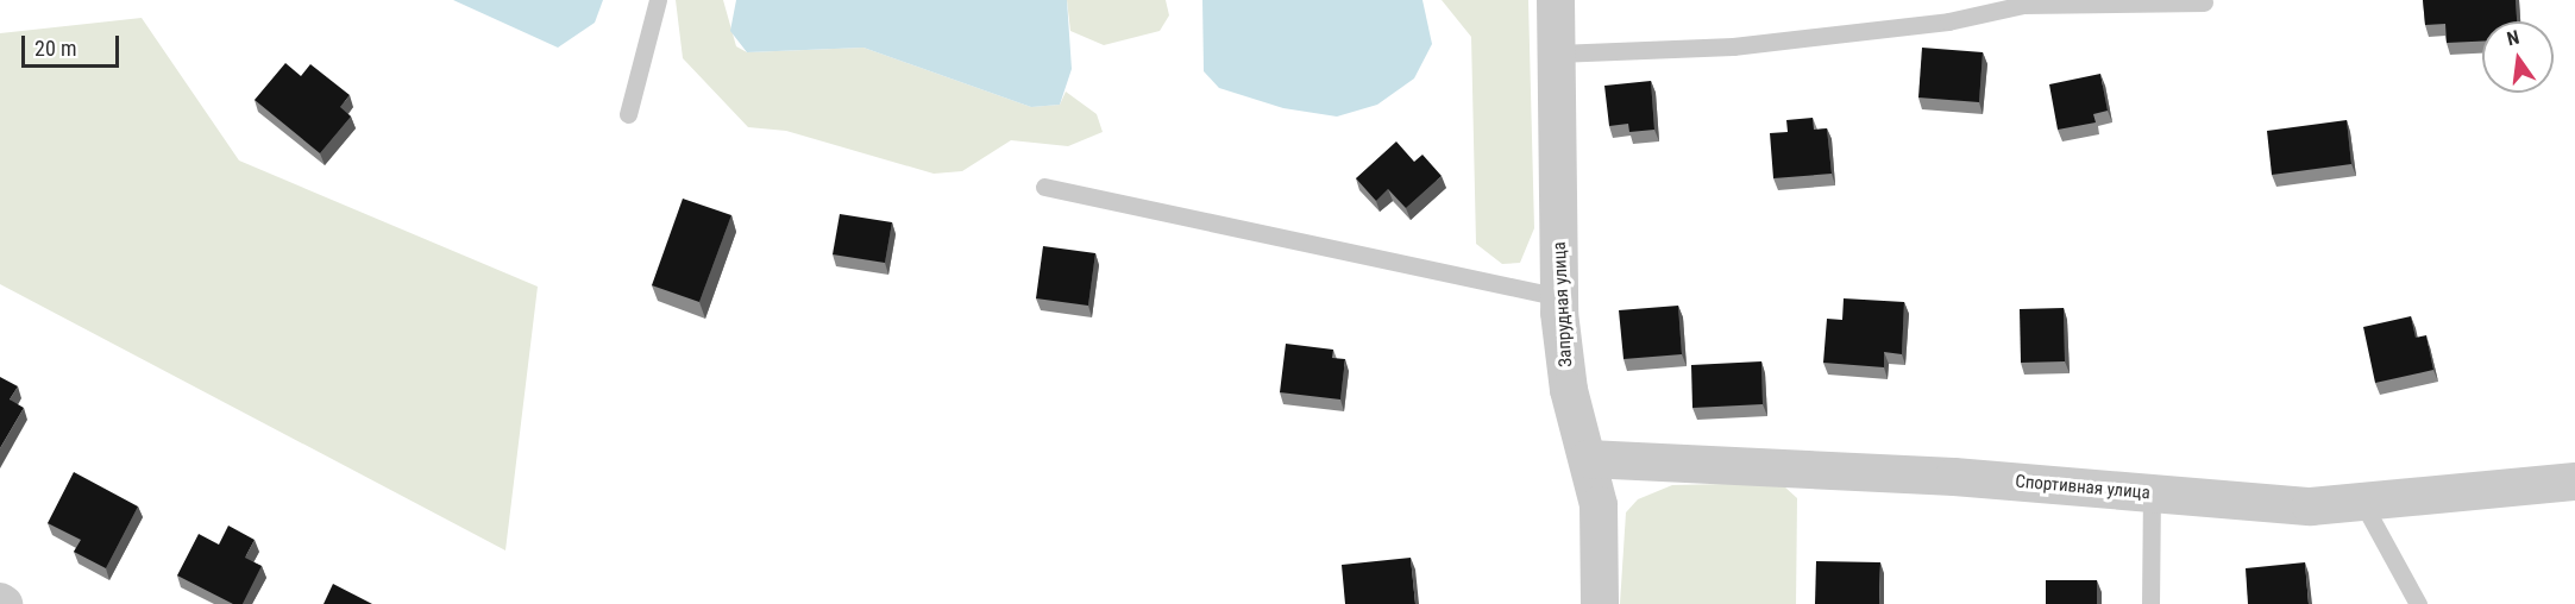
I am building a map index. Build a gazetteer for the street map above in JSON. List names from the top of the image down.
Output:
{
  "streets": {
    "street": ["Запрудная улица", "Спортивная улица"]
  },
  "crossings": [
    ["Запрудная улица", "Спортивная улица"]
  ],
  "scale_bar": "20 m",
  "north": "top"
}
